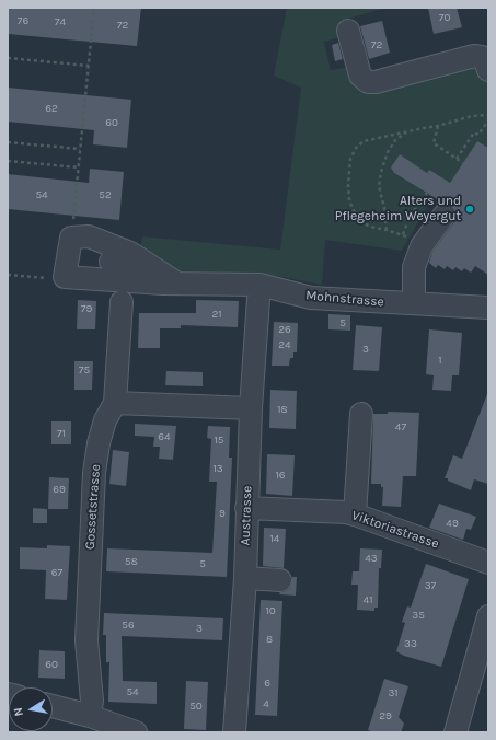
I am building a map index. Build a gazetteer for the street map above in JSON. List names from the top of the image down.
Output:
{
  "streets": {
    "street": [
      "Mohnstrasse",
      "Gossetstrasse",
      "Austrasse",
      "Viktoriastrasse"
    ]
  },
  "crossings": [
    ["Austrasse", "Viktoriastrasse"]
  ],
  "places": ["Alters und Pflegeheim Weyergut"],
  "house_numbers": [
    "70",
    "76",
    "74",
    "72",
    "72",
    "62",
    "60",
    "54",
    "52",
    "79",
    "21",
    "5",
    "26",
    "24",
    "3",
    "1",
    "75",
    "18",
    "47",
    "71",
    "64",
    "15",
    "13",
    "16",
    "69",
    "9",
    "49",
    "14",
    "43",
    "58",
    "5",
    "67",
    "37",
    "41",
    "10",
    "35",
    "56",
    "3",
    "8",
    "33",
    "60",
    "6",
    "54",
    "31",
    "4",
    "50",
    "29"
  ],
  "north": "left"
}
